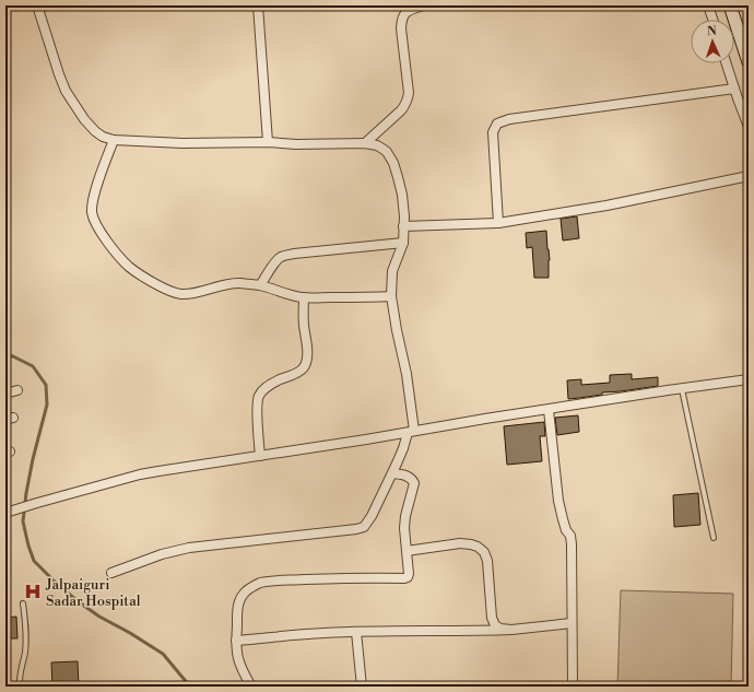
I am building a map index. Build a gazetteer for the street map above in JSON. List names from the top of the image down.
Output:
{
  "places": {
    "hospital": ["Jalpaiguri Sadar Hospital"]
  },
  "north": "top"
}
